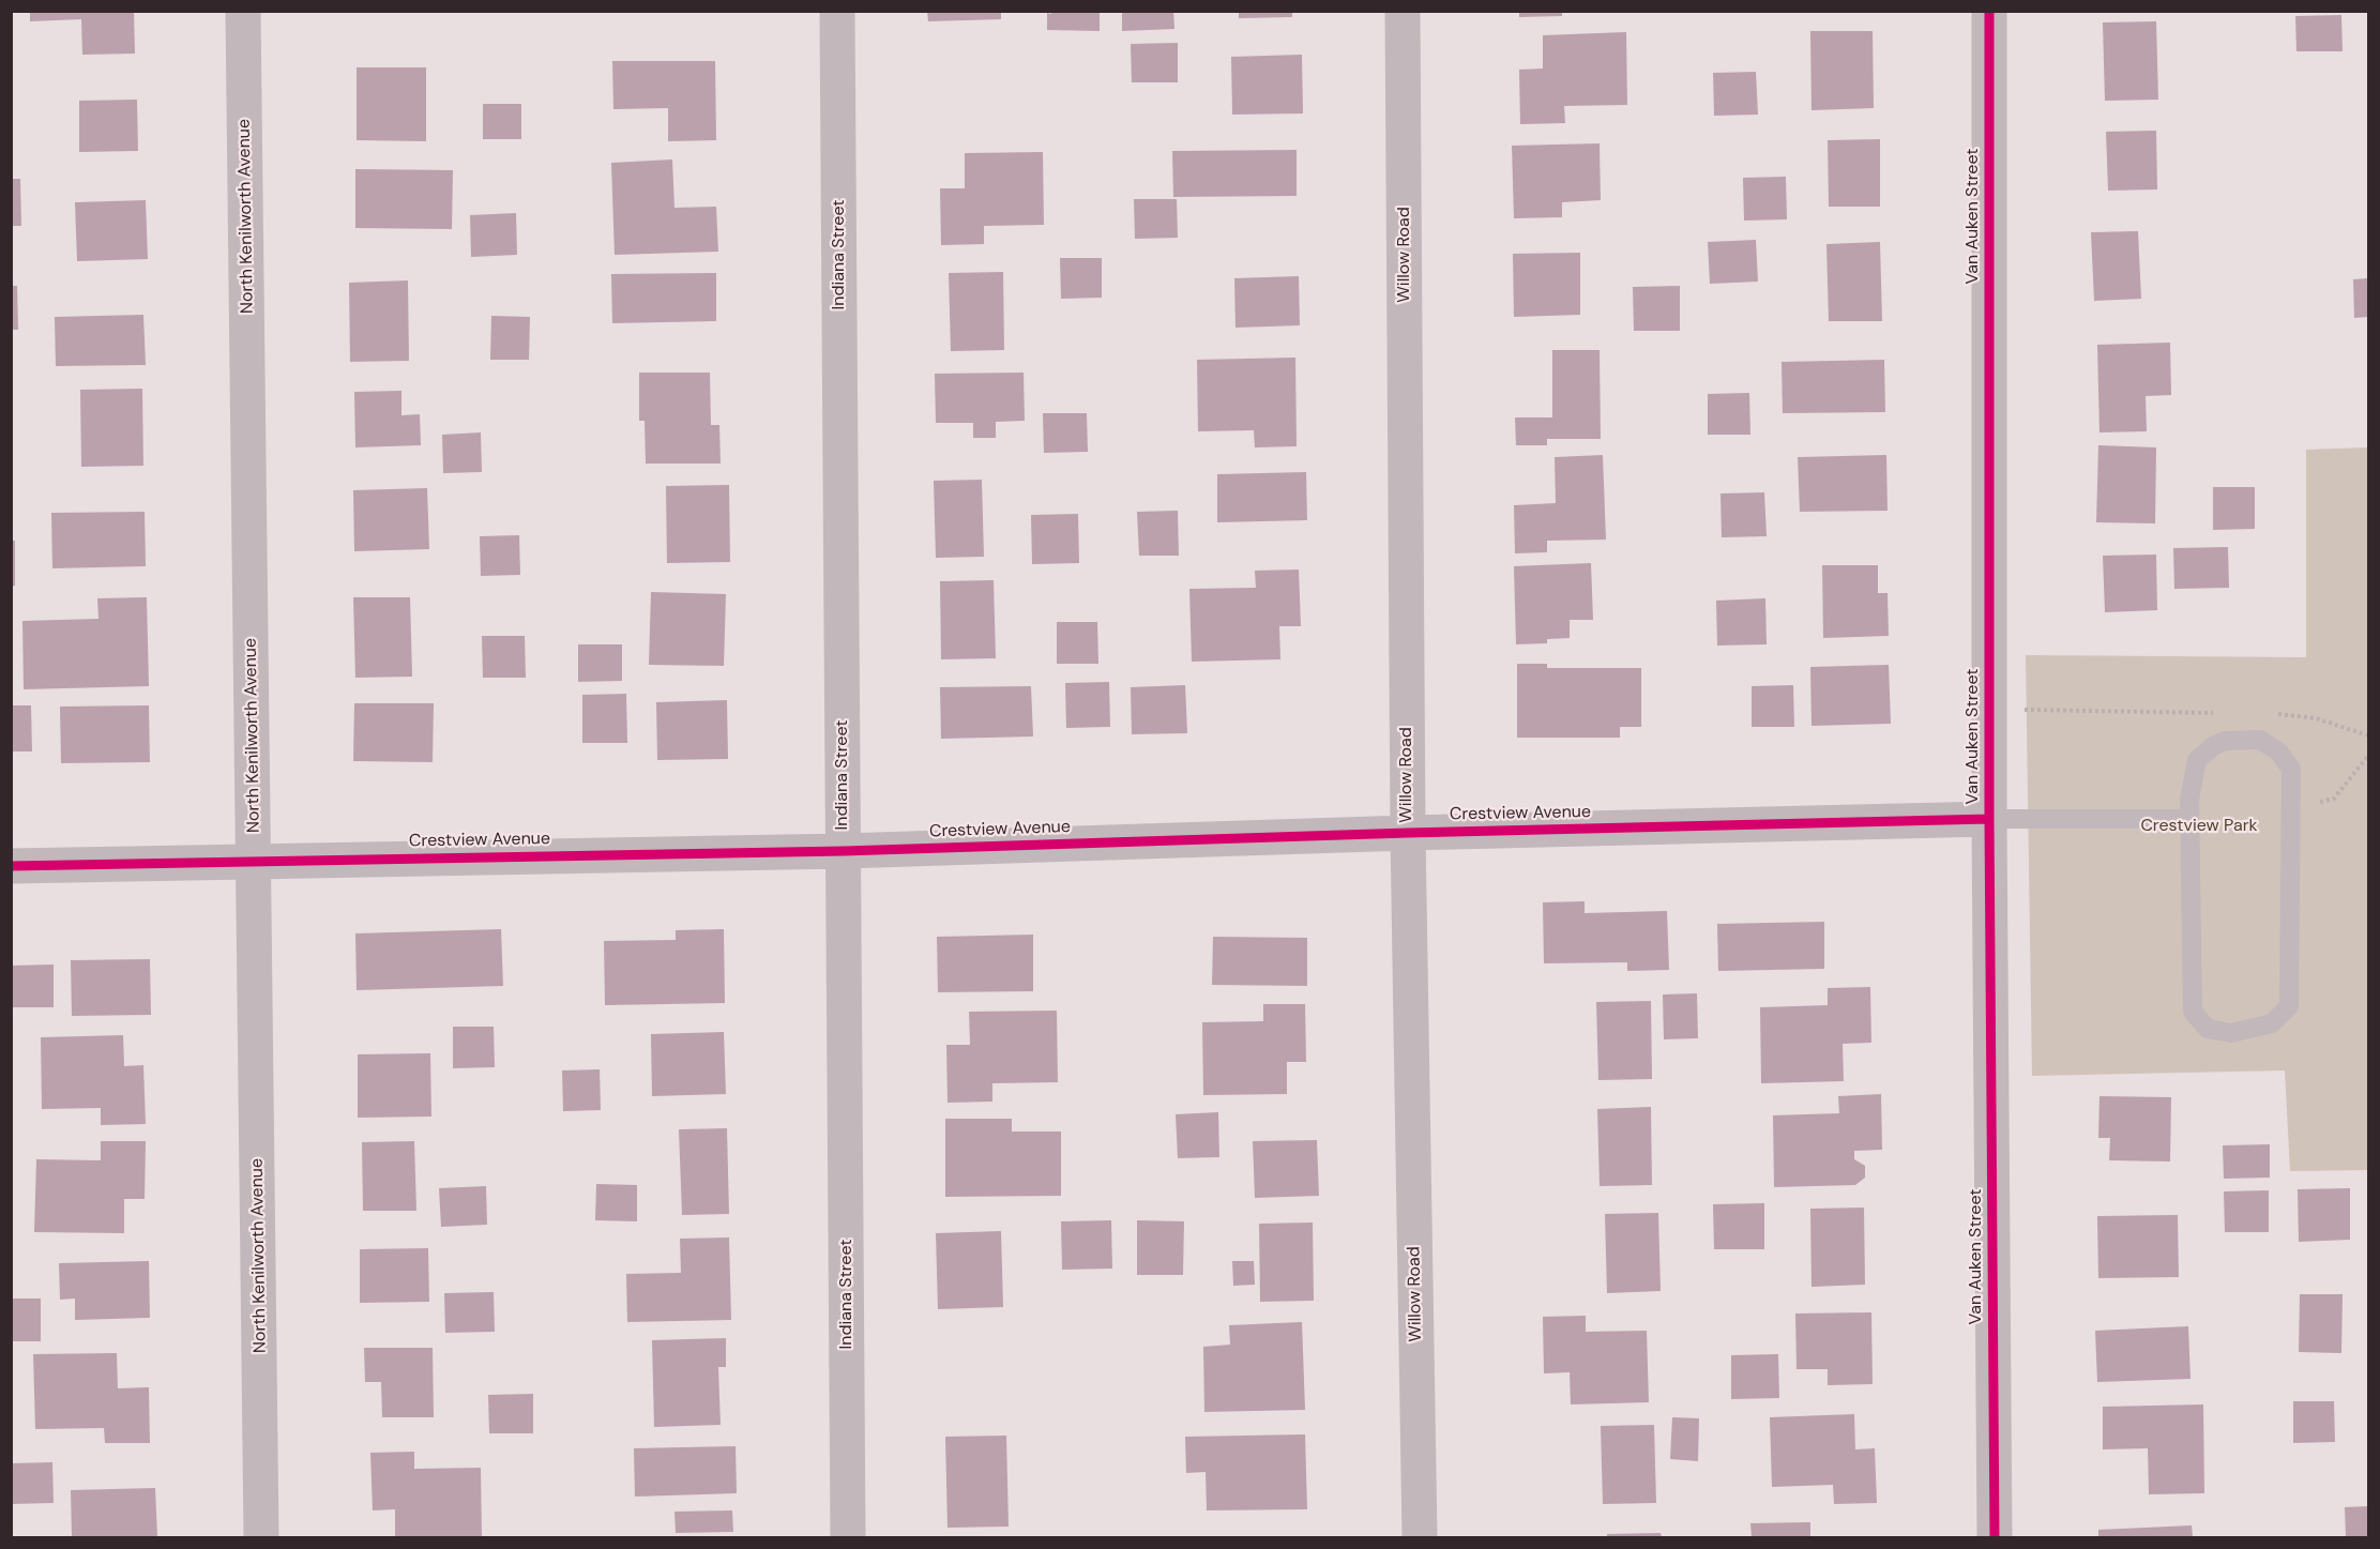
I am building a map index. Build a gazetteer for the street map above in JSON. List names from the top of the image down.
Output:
{
  "streets": {
    "street": [
      "North Kenilworth Avenue",
      "Van Auken Street",
      "Indiana Street",
      "Willow Road",
      "Crestview Avenue"
    ]
  },
  "crossings": [
    ["North Kenilworth Avenue", "Crestview Avenue"],
    ["Van Auken Street", "Crestview Avenue"],
    ["Indiana Street", "Crestview Avenue"],
    ["Willow Road", "Crestview Avenue"]
  ],
  "parks": ["Crestview Park"]
}
